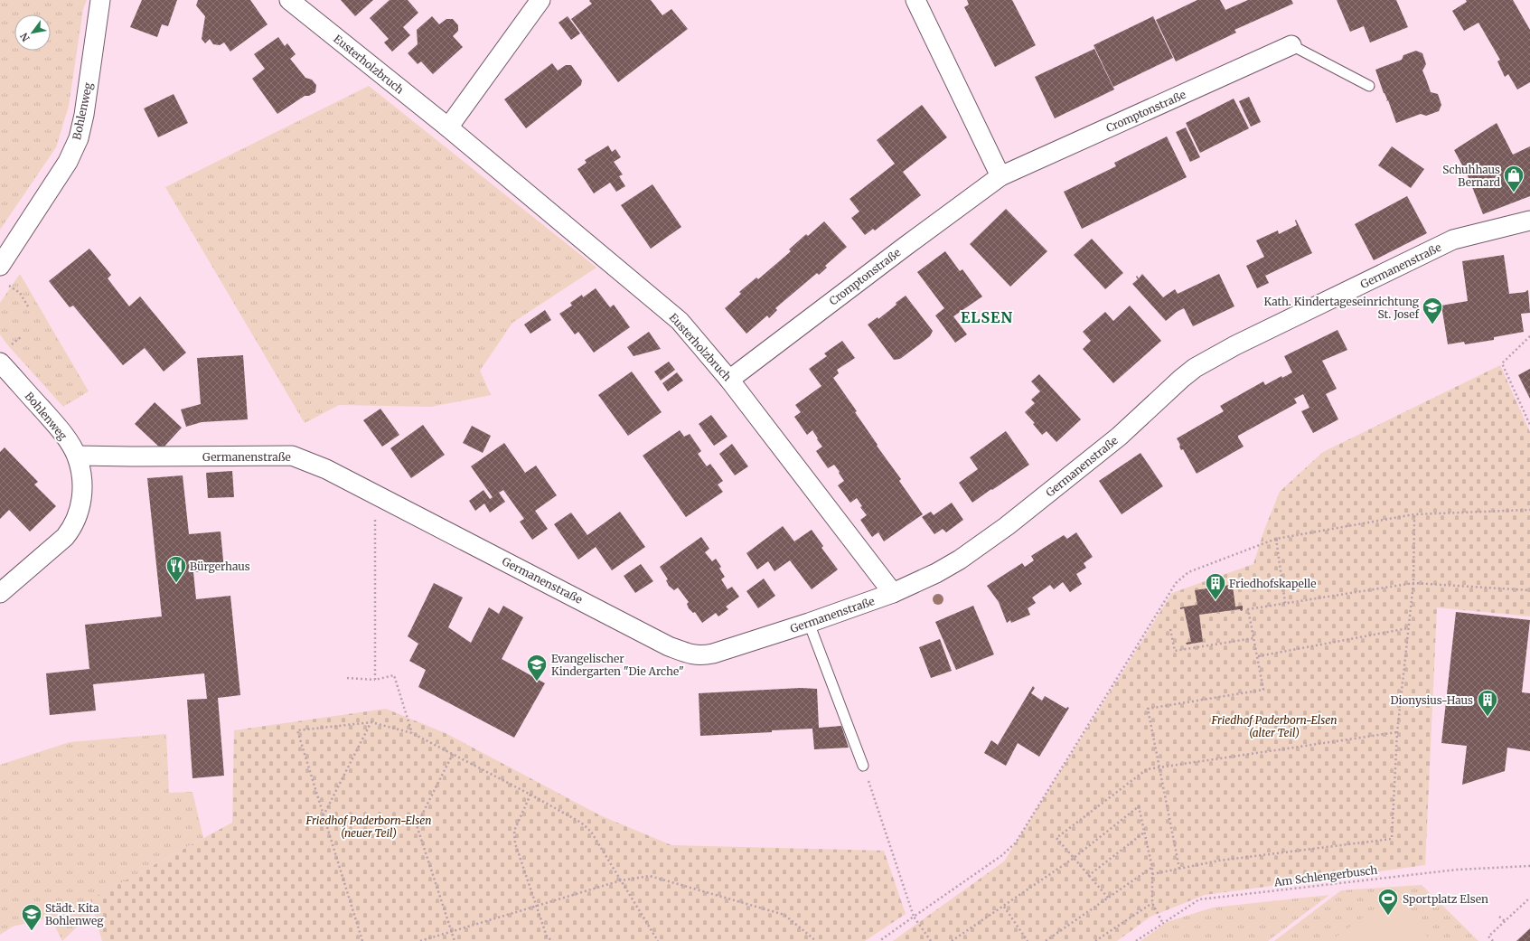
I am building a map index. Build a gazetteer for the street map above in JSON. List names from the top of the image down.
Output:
{
  "streets": {
    "street": [
      "Eusterholzbruch",
      "Bohlenweg",
      "Cromptonstraße",
      "Germanenstraße"
    ],
    "path": ["Am Schlengerbusch"]
  },
  "crossings": [
    ["Eusterholzbruch", "Cromptonstraße"],
    ["Eusterholzbruch", "Germanenstraße"],
    ["Bohlenweg", "Germanenstraße"]
  ],
  "districts": ["ELSEN"],
  "parks": ["Friedhof Paderborn-Elsen (alter Teil)", "Friedhof Paderborn-Elsen (neuer Teil)"],
  "places": {
    "shop": ["Schuhhaus Bernard"],
    "school or university": ["Kath. Kindertageseinrichtung St. Josef", "Evangelischer Kindergarten \"Die Arche\"", "Städt. Kita Bohlenweg"],
    "restaurant": ["Bürgerhaus"],
    "building": ["Friedhofskapelle", "Dionysius-Haus"],
    "sports": ["Sportplatz Elsen"]
  },
  "north": "bottom left"
}
